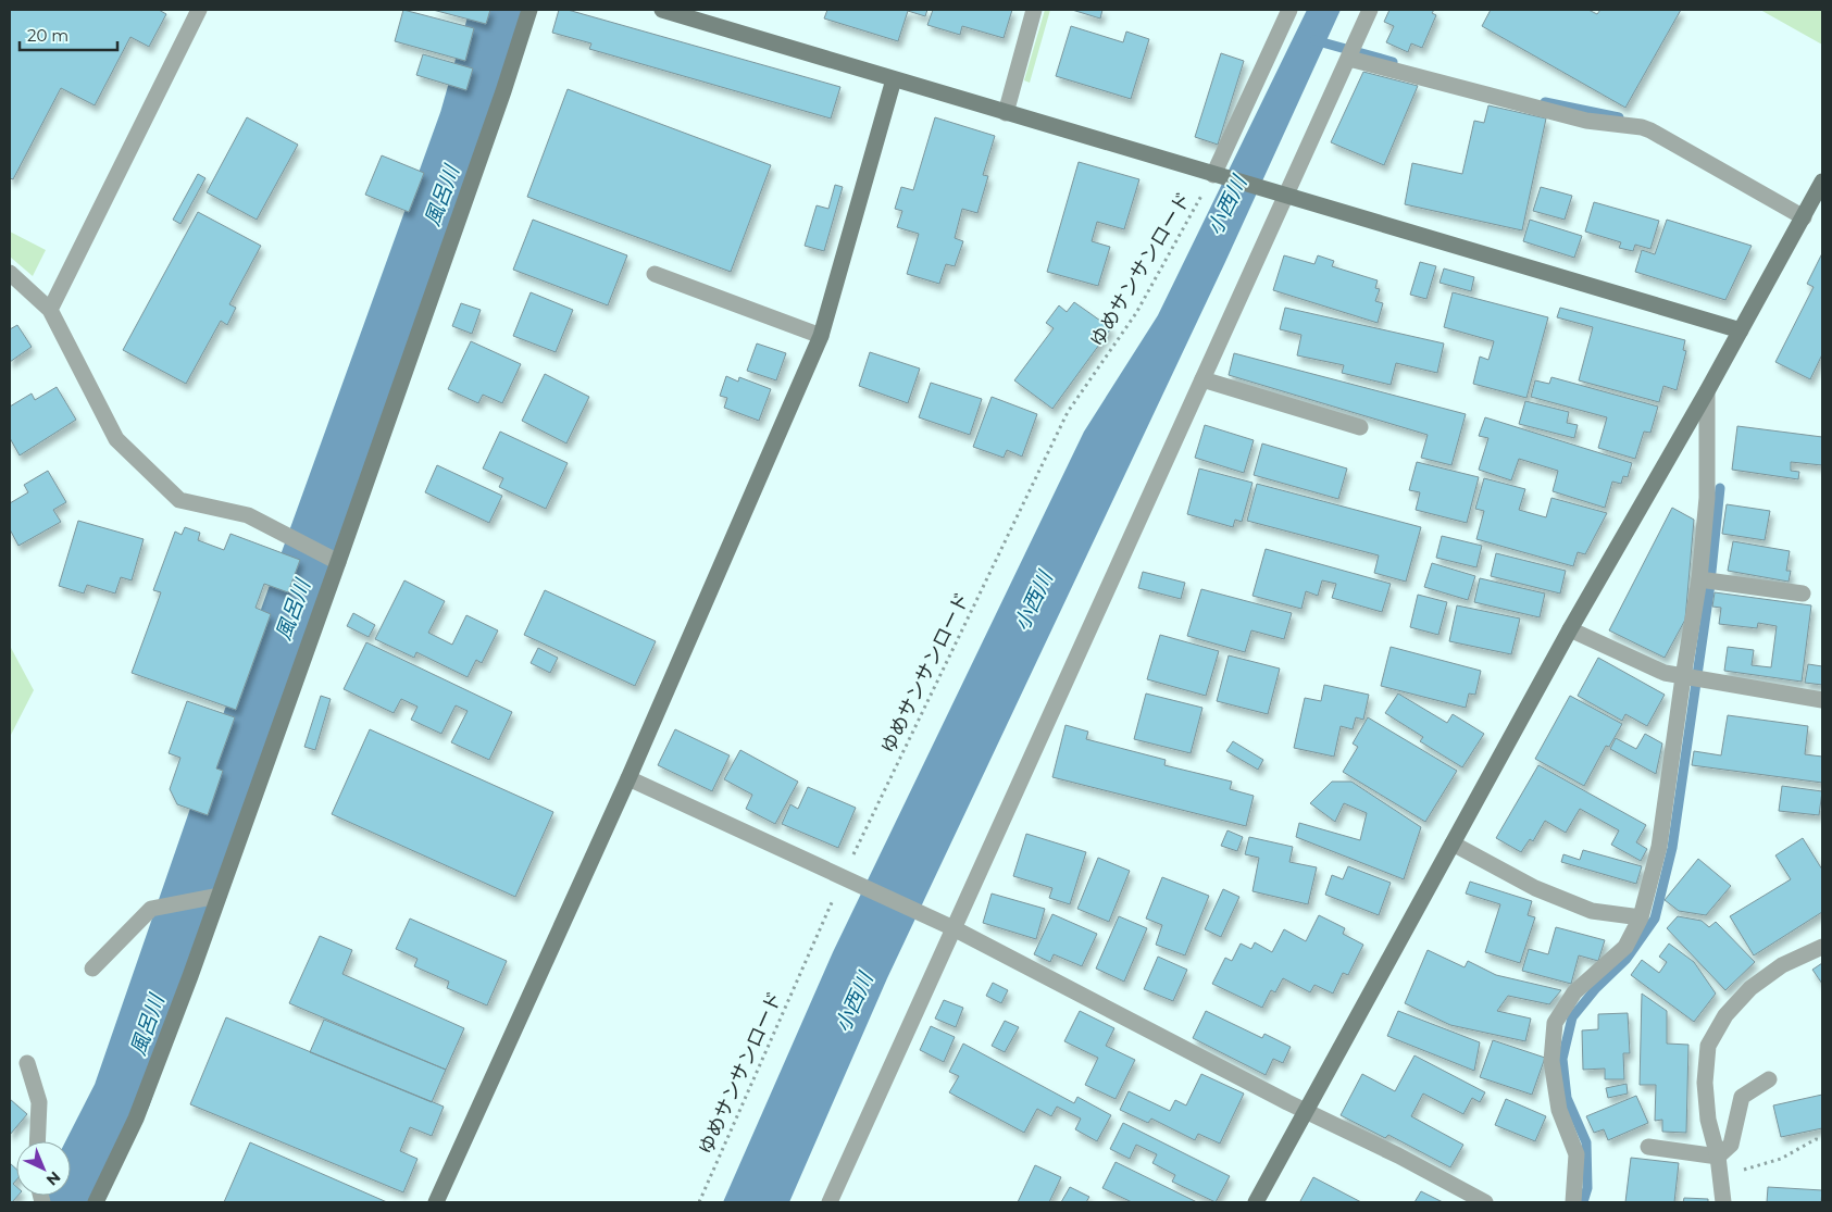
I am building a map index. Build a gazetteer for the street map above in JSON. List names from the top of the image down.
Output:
{
  "streets": {
    "path": ["ゆめサンサンロード"]
  },
  "water": ["風呂川", "小西川"],
  "scale_bar": "20 m",
  "north": "bottom right"
}
